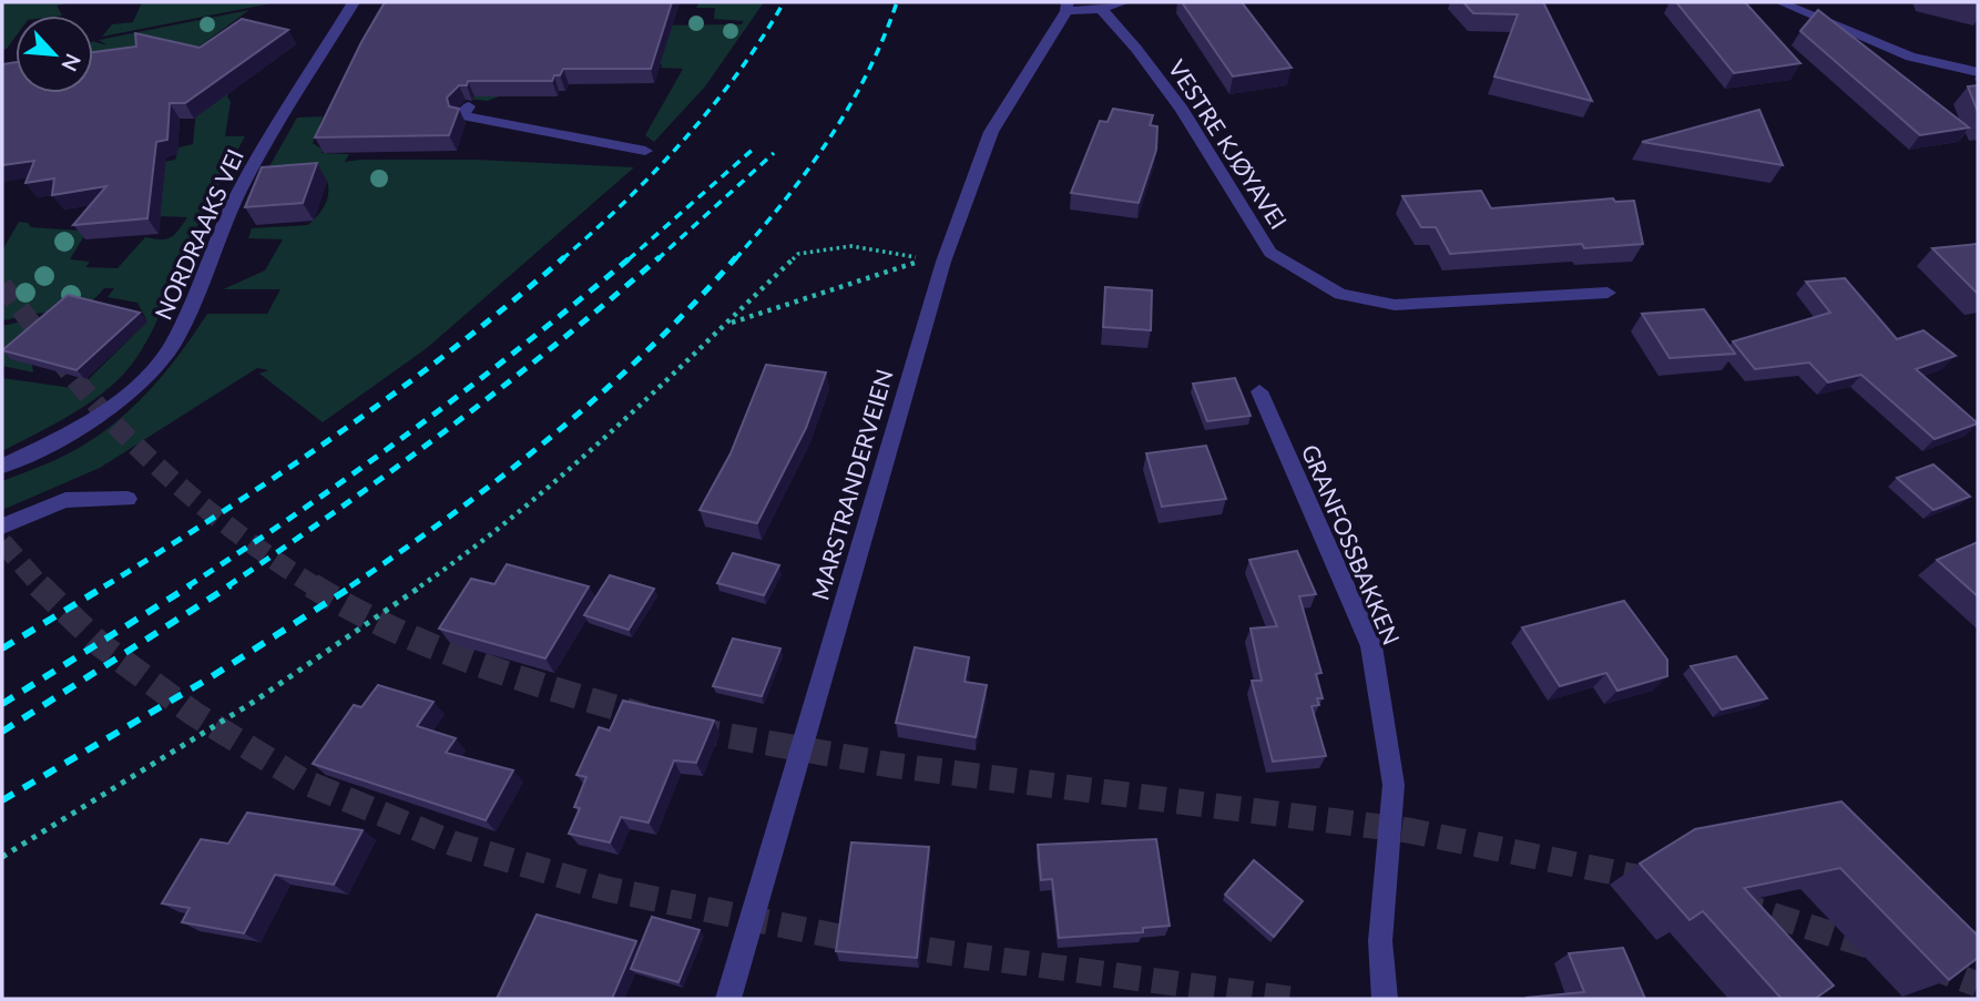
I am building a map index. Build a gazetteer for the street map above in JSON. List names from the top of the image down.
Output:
{
  "streets": {
    "street": [
      "VESTRE KJØYAVEI",
      "NORDRAAKS VEI",
      "MARSTRANDERVEIEN",
      "GRANFOSSBAKKEN"
    ]
  },
  "north": "bottom right"
}
